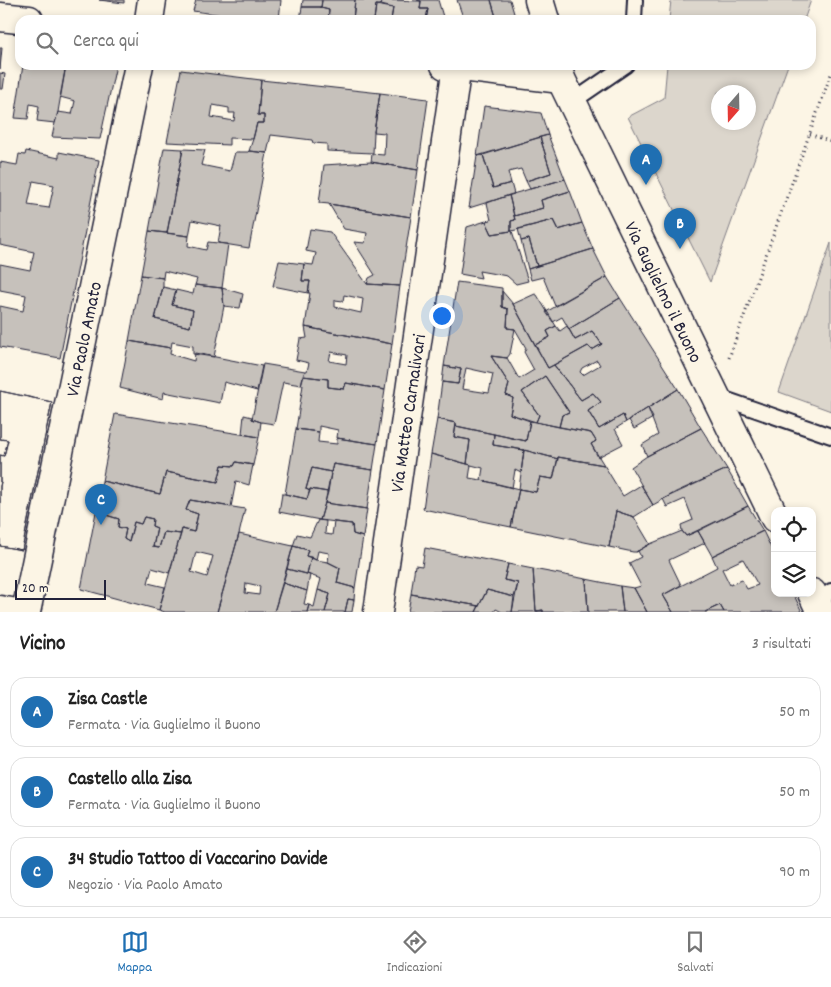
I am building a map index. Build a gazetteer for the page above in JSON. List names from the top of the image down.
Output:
{
  "streets": {
    "street": ["Via Guglielmo il Buono", "Via Paolo Amato", "Via Matteo Carnalivari"]
  },
  "scale_bar": "20 m",
  "north": "bottom",
  "page": {
    "search": "Cerca qui",
    "pins": ["A", "B", "C"],
    "scale": "20 m",
    "heading": ["Vicino", "3 risultati"],
    "list": [
      {
        "mark": "A",
        "name": "Zisa Castle",
        "note": "Fermata · Via Guglielmo il Buono",
        "value": "50 m"
      },
      {
        "mark": "B",
        "name": "Castello alla Zisa",
        "note": "Fermata · Via Guglielmo il Buono",
        "value": "50 m"
      },
      {
        "mark": "C",
        "name": "34 Studio Tattoo di Vaccarino Davide",
        "note": "Negozio · Via Paolo Amato",
        "value": "90 m"
      }
    ],
    "nav": ["Mappa", "Indicazioni", "Salvati"]
  }
}
